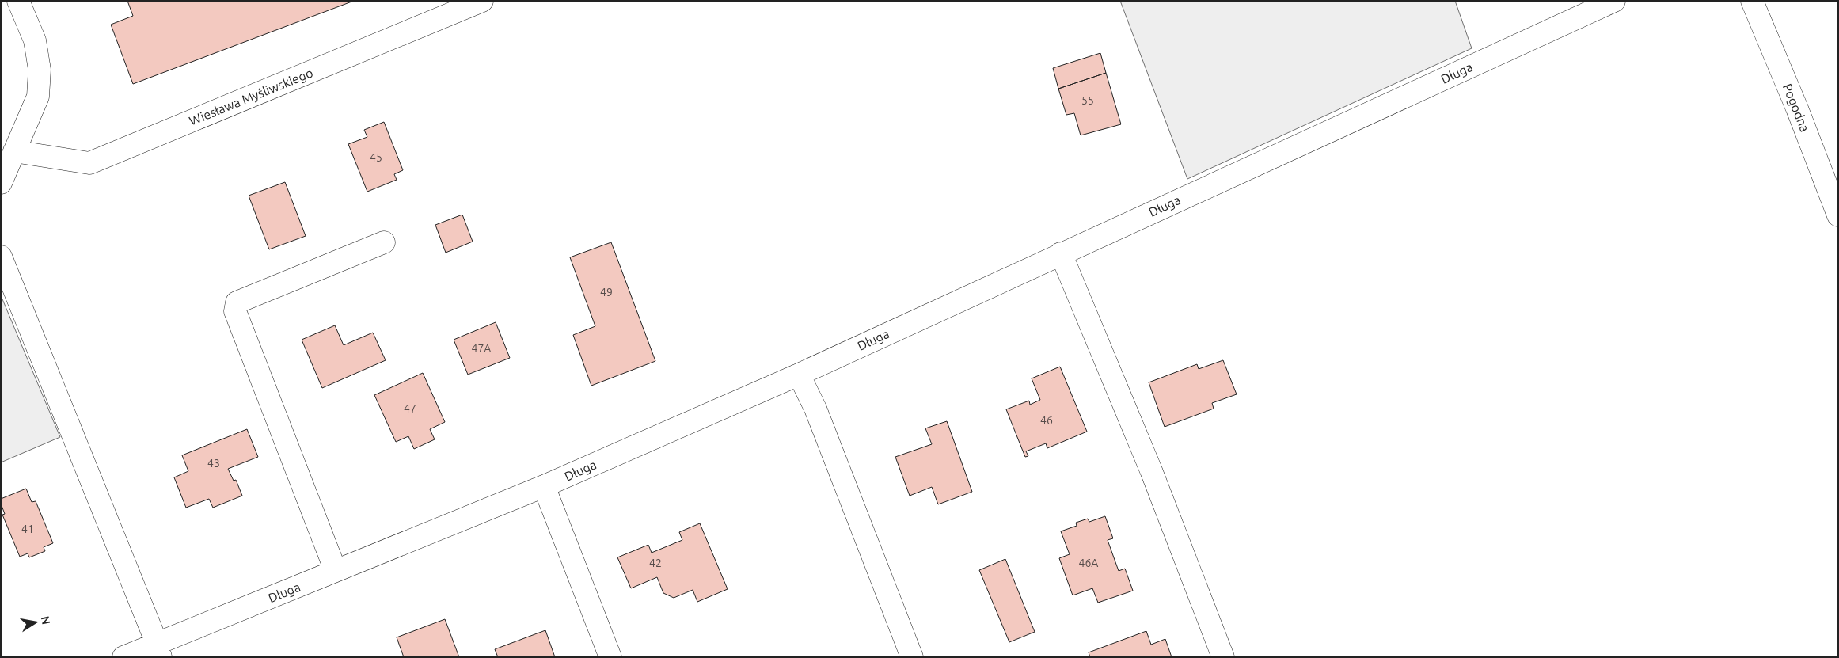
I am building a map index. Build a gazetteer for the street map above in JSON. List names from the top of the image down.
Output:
{
  "streets": {
    "street": ["Długa", "Wiesława Myśliwskiego", "Pogodna"]
  },
  "house_numbers": [
    "55",
    "45",
    "49",
    "47A",
    "47",
    "46",
    "43",
    "41",
    "42",
    "46A"
  ],
  "north": "right"
}
